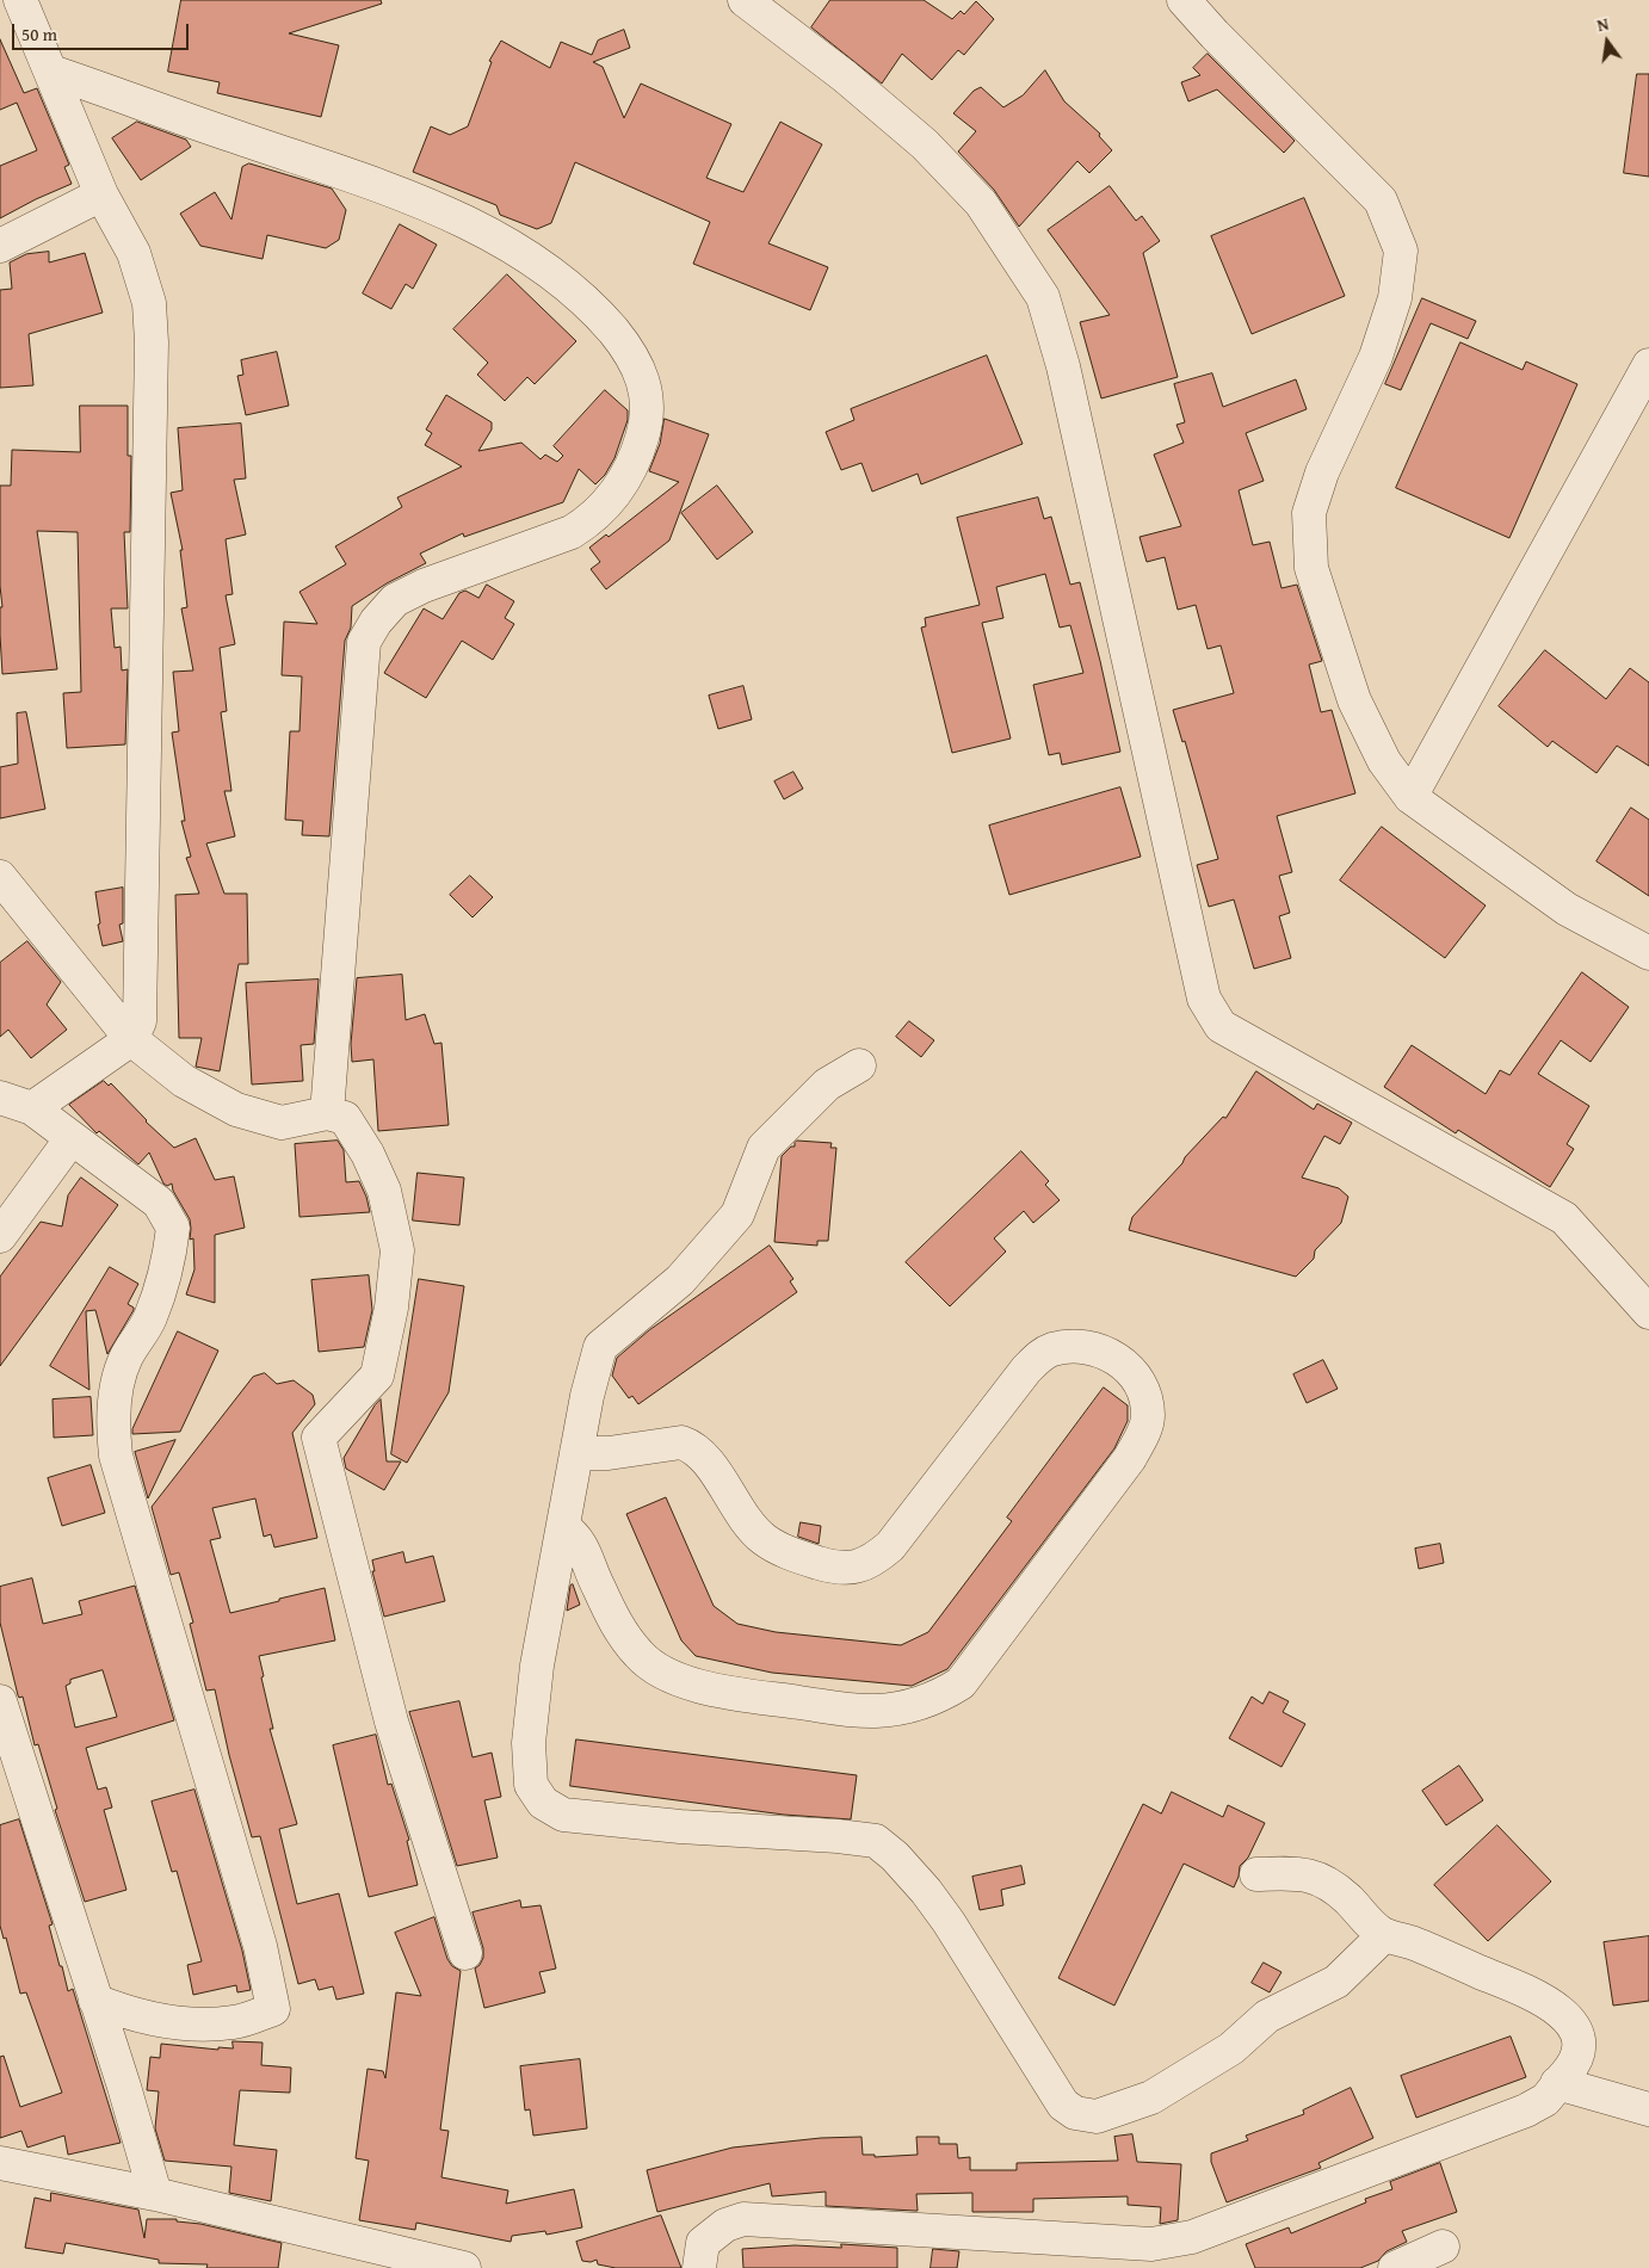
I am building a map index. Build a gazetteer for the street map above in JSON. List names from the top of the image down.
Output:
{
  "scale_bar": "50 m",
  "north": "top"
}
